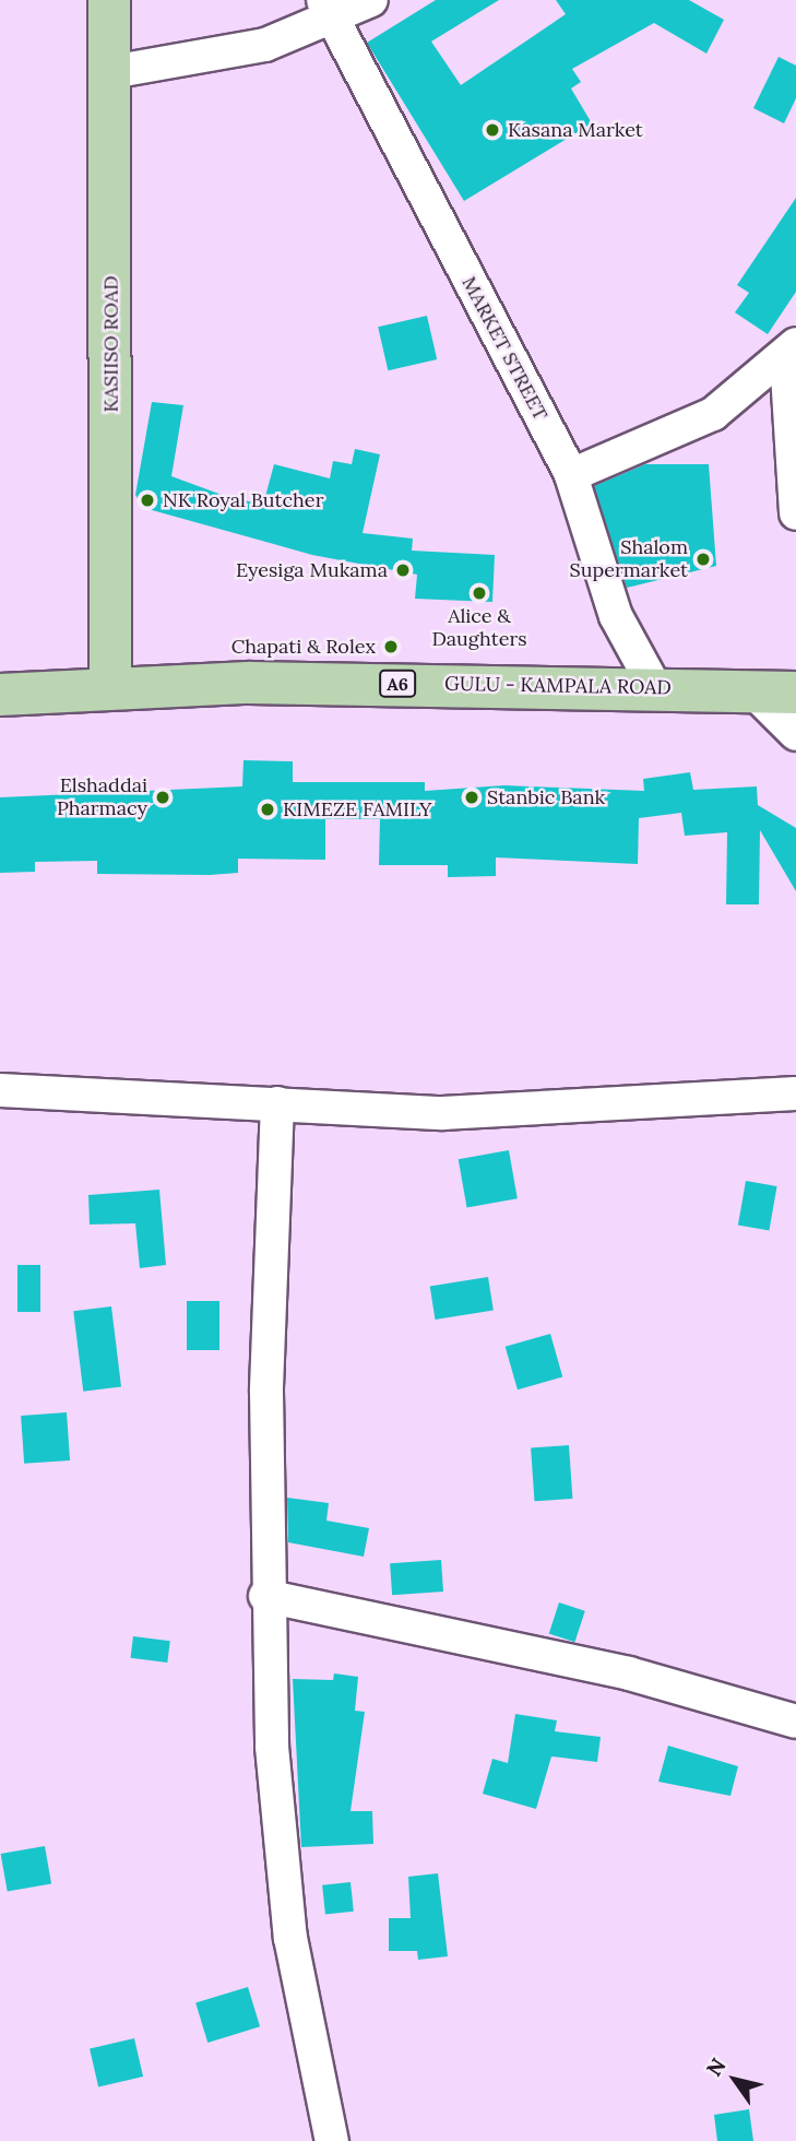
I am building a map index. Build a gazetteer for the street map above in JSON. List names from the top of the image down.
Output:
{
  "streets": {
    "main road": ["KASIISO ROAD", "A6", "GULU - KAMPALA ROAD"],
    "street": ["MARKET STREET"]
  },
  "crossings": [
    ["KASIISO ROAD", "GULU - KAMPALA ROAD"],
    ["MARKET STREET", "GULU - KAMPALA ROAD"]
  ],
  "places": [
    "Kasana Market",
    "NK Royal Butcher",
    "Shalom Supermarket",
    "Eyesiga Mukama",
    "Alice & Daughters",
    "Chapati & Rolex",
    "Elshaddai Pharmacy",
    "Stanbic Bank",
    "KIMEZE FAMILY"
  ],
  "north": "top left"
}
